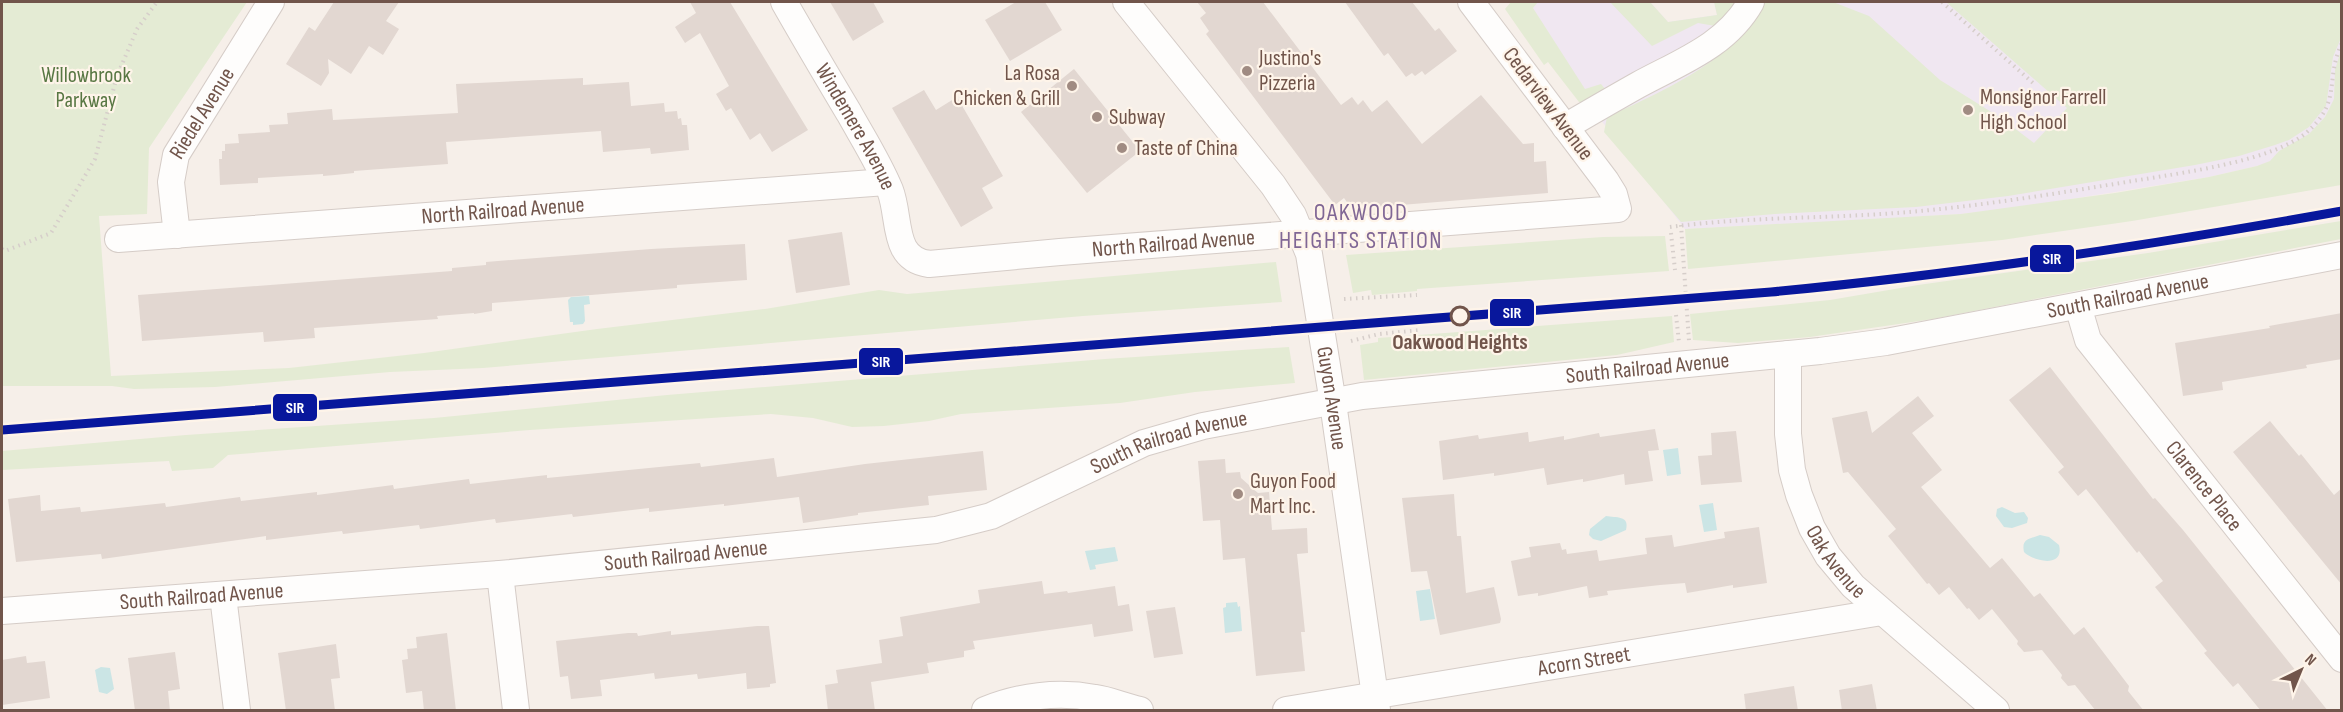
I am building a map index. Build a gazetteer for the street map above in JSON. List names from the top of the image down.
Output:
{
  "streets": {
    "street": [
      "Cedarview Avenue",
      "Riedel Avenue",
      "Windemere Avenue",
      "North Railroad Avenue",
      "South Railroad Avenue",
      "Guyon Avenue",
      "Clarence Place",
      "Oak Avenue",
      "Acorn Street"
    ]
  },
  "crossings": [
    ["Cedarview Avenue", "North Railroad Avenue"],
    ["Riedel Avenue", "North Railroad Avenue"],
    ["Windemere Avenue", "North Railroad Avenue"],
    ["North Railroad Avenue", "Guyon Avenue"],
    ["South Railroad Avenue", "Guyon Avenue"],
    ["South Railroad Avenue", "Clarence Place"],
    ["South Railroad Avenue", "Oak Avenue"],
    ["Guyon Avenue", "Acorn Street"],
    ["Oak Avenue", "Acorn Street"]
  ],
  "districts": ["OAKWOOD HEIGHTS STATION"],
  "parks": ["Willowbrook Parkway"],
  "places": [
    "Justino's Pizzeria",
    "La Rosa Chicken & Grill",
    "Monsignor Farrell High School",
    "Subway",
    "Taste of China",
    "Oakwood Heights",
    "Guyon Food Mart Inc."
  ],
  "lines": ["transit line SIR"],
  "north": "top right"
}
